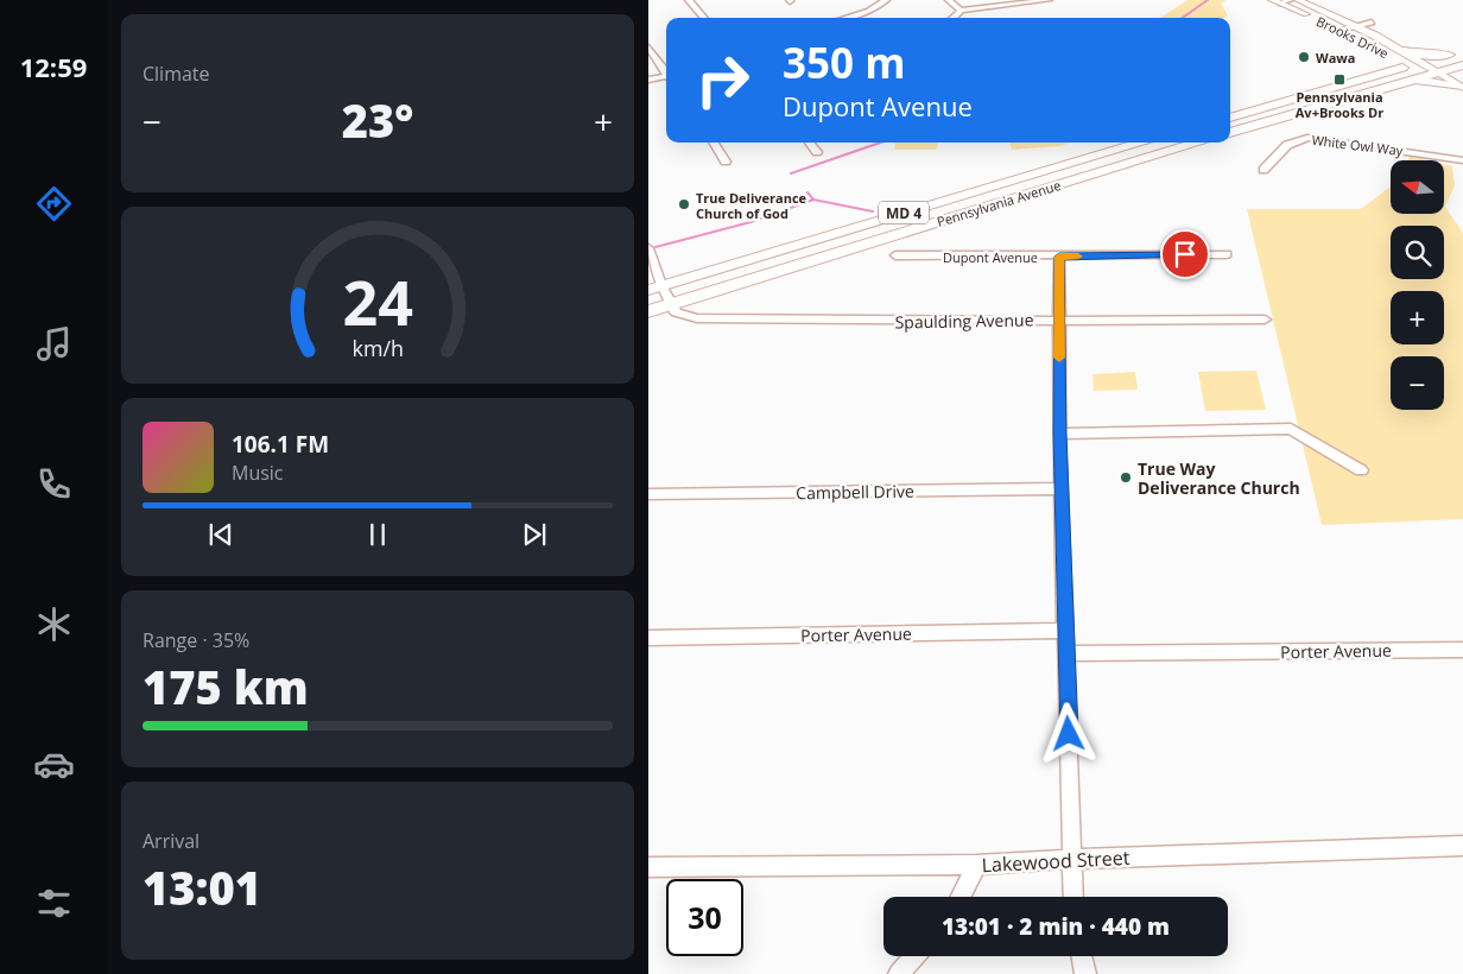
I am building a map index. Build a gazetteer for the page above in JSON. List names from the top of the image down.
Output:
{
  "streets": {
    "highway": ["Pennsylvania Avenue", "MD 4"],
    "street": [
      "Brooks Drive",
      "White Owl Way",
      "Dupont Avenue",
      "Spaulding Avenue",
      "Campbell Drive",
      "Porter Avenue",
      "Lakewood Street"
    ]
  },
  "crossings": [
    ["Pennsylvania Avenue", "Spaulding Avenue"]
  ],
  "places": {
    "other": ["Wawa", "True Deliverance Church of God", "True Way Deliverance Church"],
    "transit": ["Pennsylvania Av+Brooks Dr"]
  },
  "north": "left",
  "page": {
    "tabs": "12:59",
    "tile": [
      "Climate",
      ["Range · 35%", "175 km"],
      ["Arrival", "13:01"]
    ],
    "turn": ["350 m", "Dupont Avenue"],
    "heat": ["−", "23°", "+"],
    "map_buttons": ["+", "−"],
    "song": ["106.1 FM", "Music"],
    "limit": "30",
    "trip": "13:01 · 2 min · 440 m",
    "gauge": ["24", "km/h"]
  }
}
